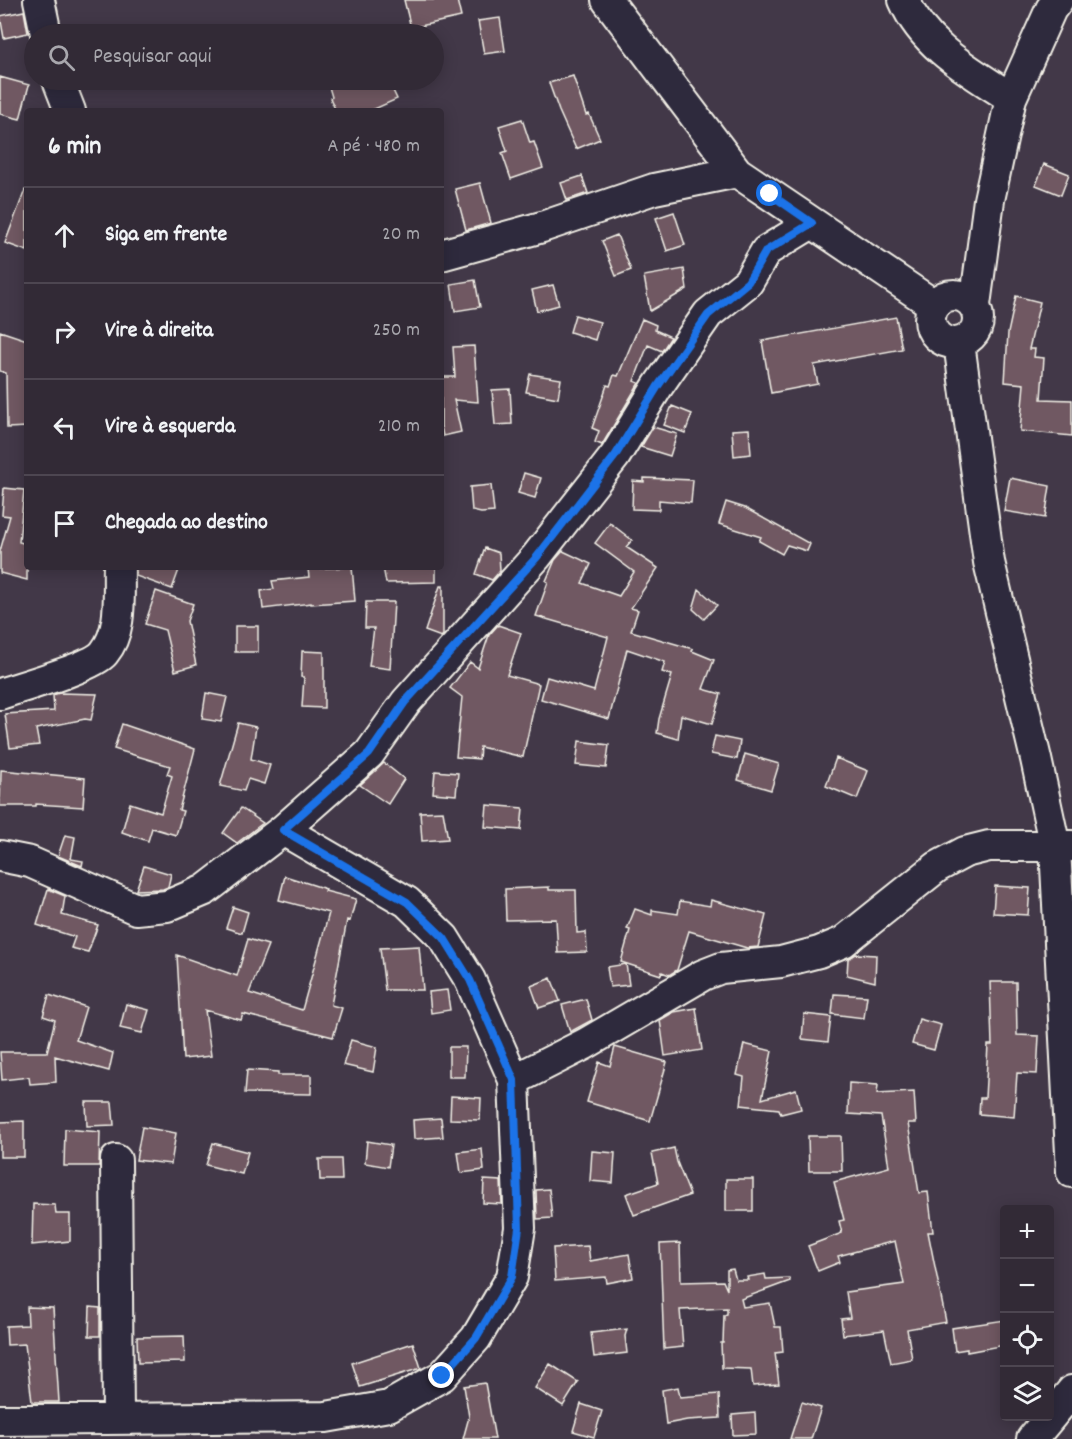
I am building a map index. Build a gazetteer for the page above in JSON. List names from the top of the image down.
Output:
{
  "page": {
    "search": "Pesquisar aqui",
    "heading": ["6 min", "A pé · 480 m"],
    "list": [
      ["Siga em frente", "20 m"],
      ["Vire à direita", "250 m"],
      ["Vire à esquerda", "210 m"],
      "Chegada ao destino"
    ],
    "map_buttons": ["+", "−"]
  }
}
